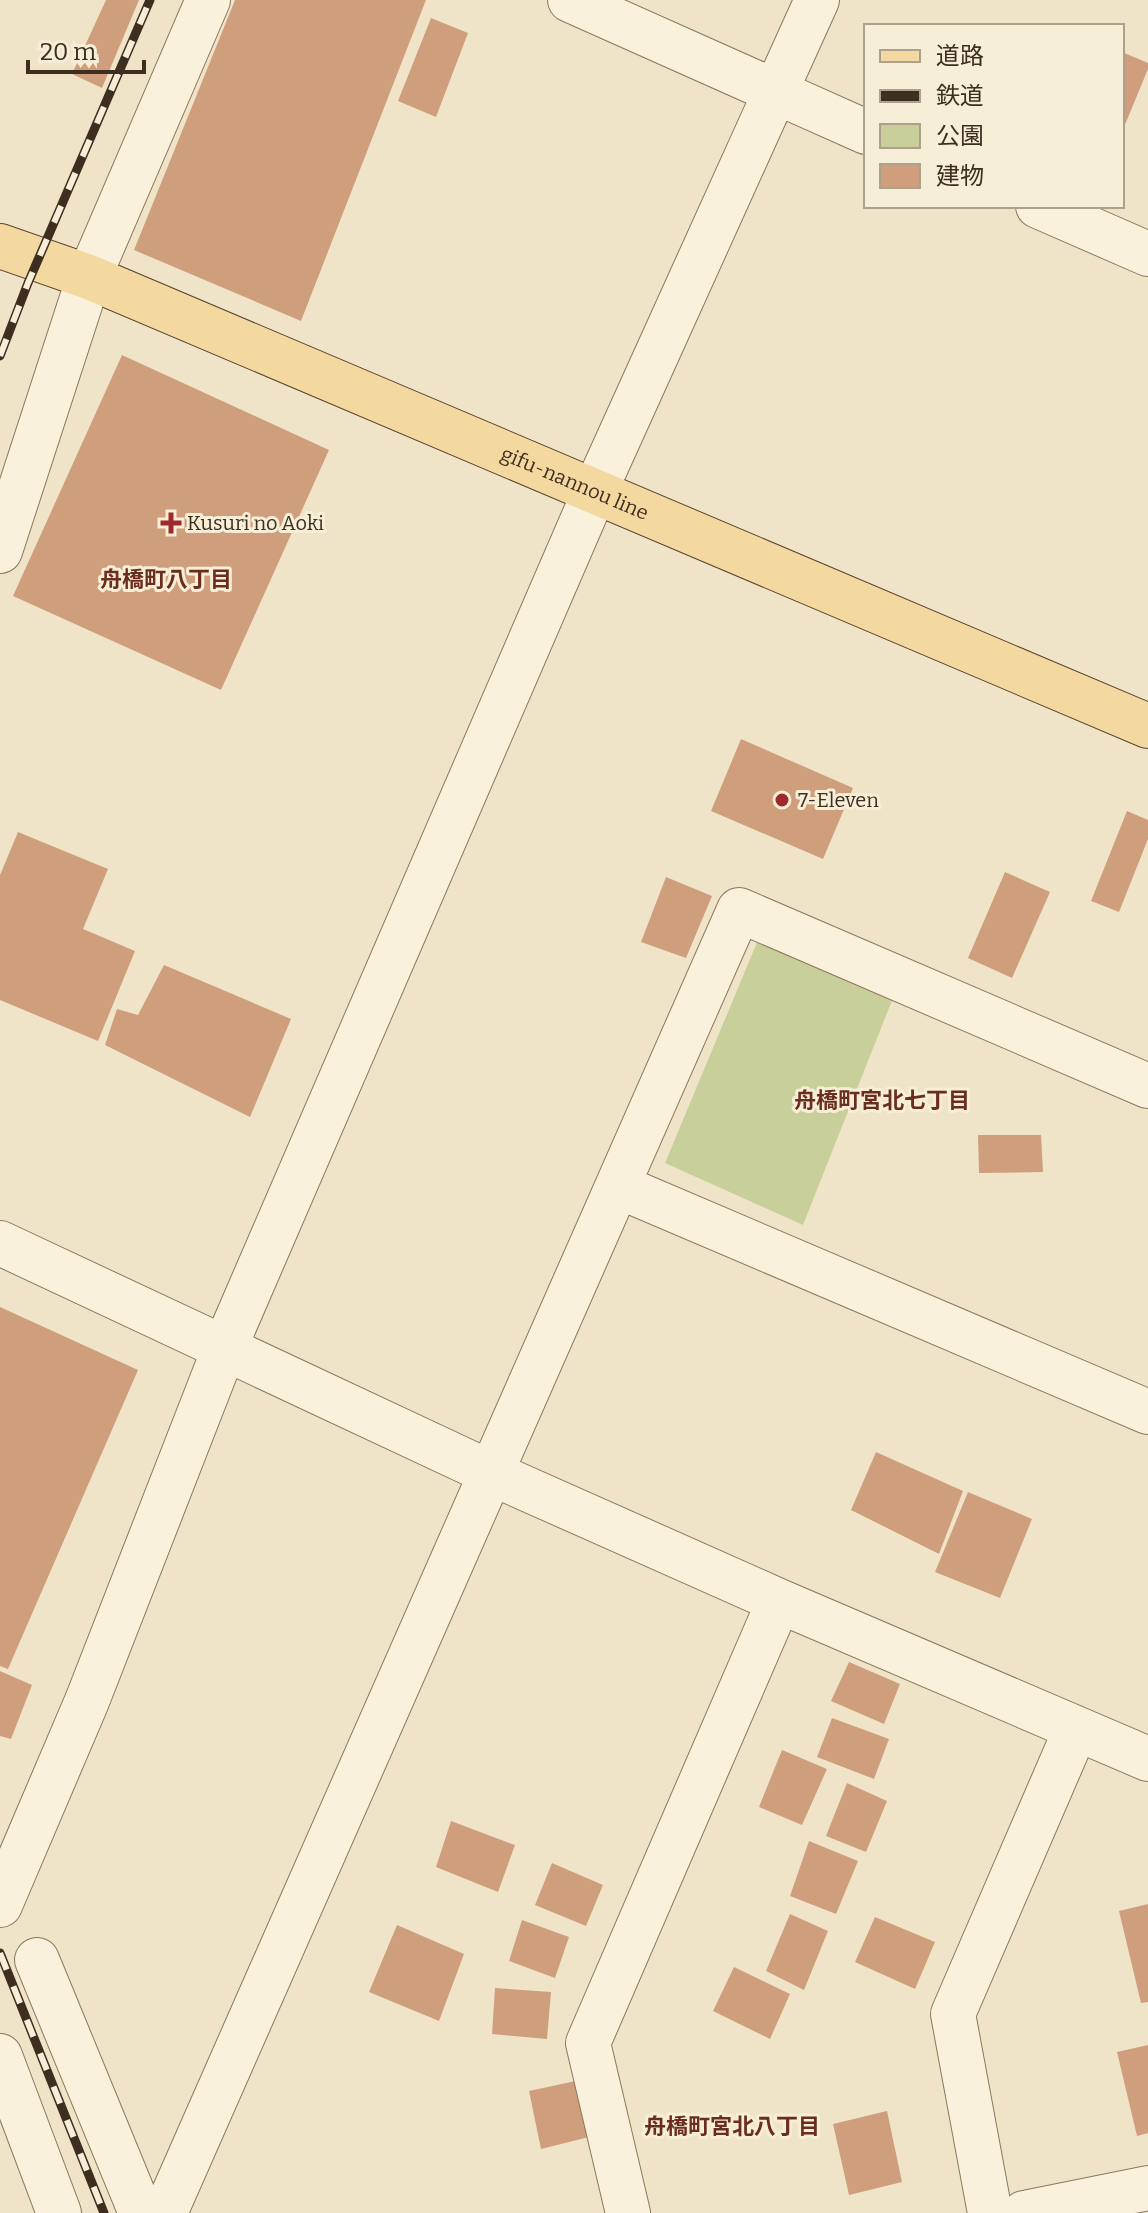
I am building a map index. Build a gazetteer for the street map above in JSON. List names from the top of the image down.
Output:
{
  "streets": {
    "main road": ["gifu-nannou line"]
  },
  "districts": ["舟橋町八丁目", "舟橋町宮北七丁目", "舟橋町宮北八丁目"],
  "places": {
    "health": ["Kusuri no Aoki"],
    "other": ["7-Eleven"]
  },
  "legend": [
    "道路",
    "鉄道",
    "公園",
    "建物"
  ],
  "scale_bar": "20 m"
}
